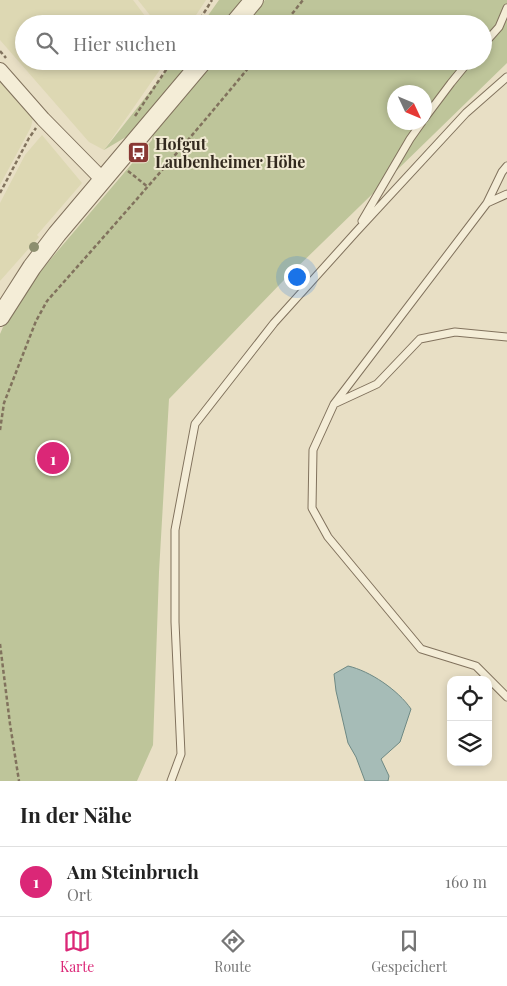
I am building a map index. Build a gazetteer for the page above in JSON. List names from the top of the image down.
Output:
{
  "places": {
    "bus stop": ["Hofgut Laubenheimer Höhe"]
  },
  "north": "bottom right",
  "page": {
    "search": "Hier suchen",
    "pins": "1",
    "heading": "In der Nähe",
    "list": [
      {
        "mark": "1",
        "name": "Am Steinbruch",
        "note": "Ort",
        "value": "160 m"
      }
    ],
    "nav": ["Karte", "Route", "Gespeichert"]
  }
}
